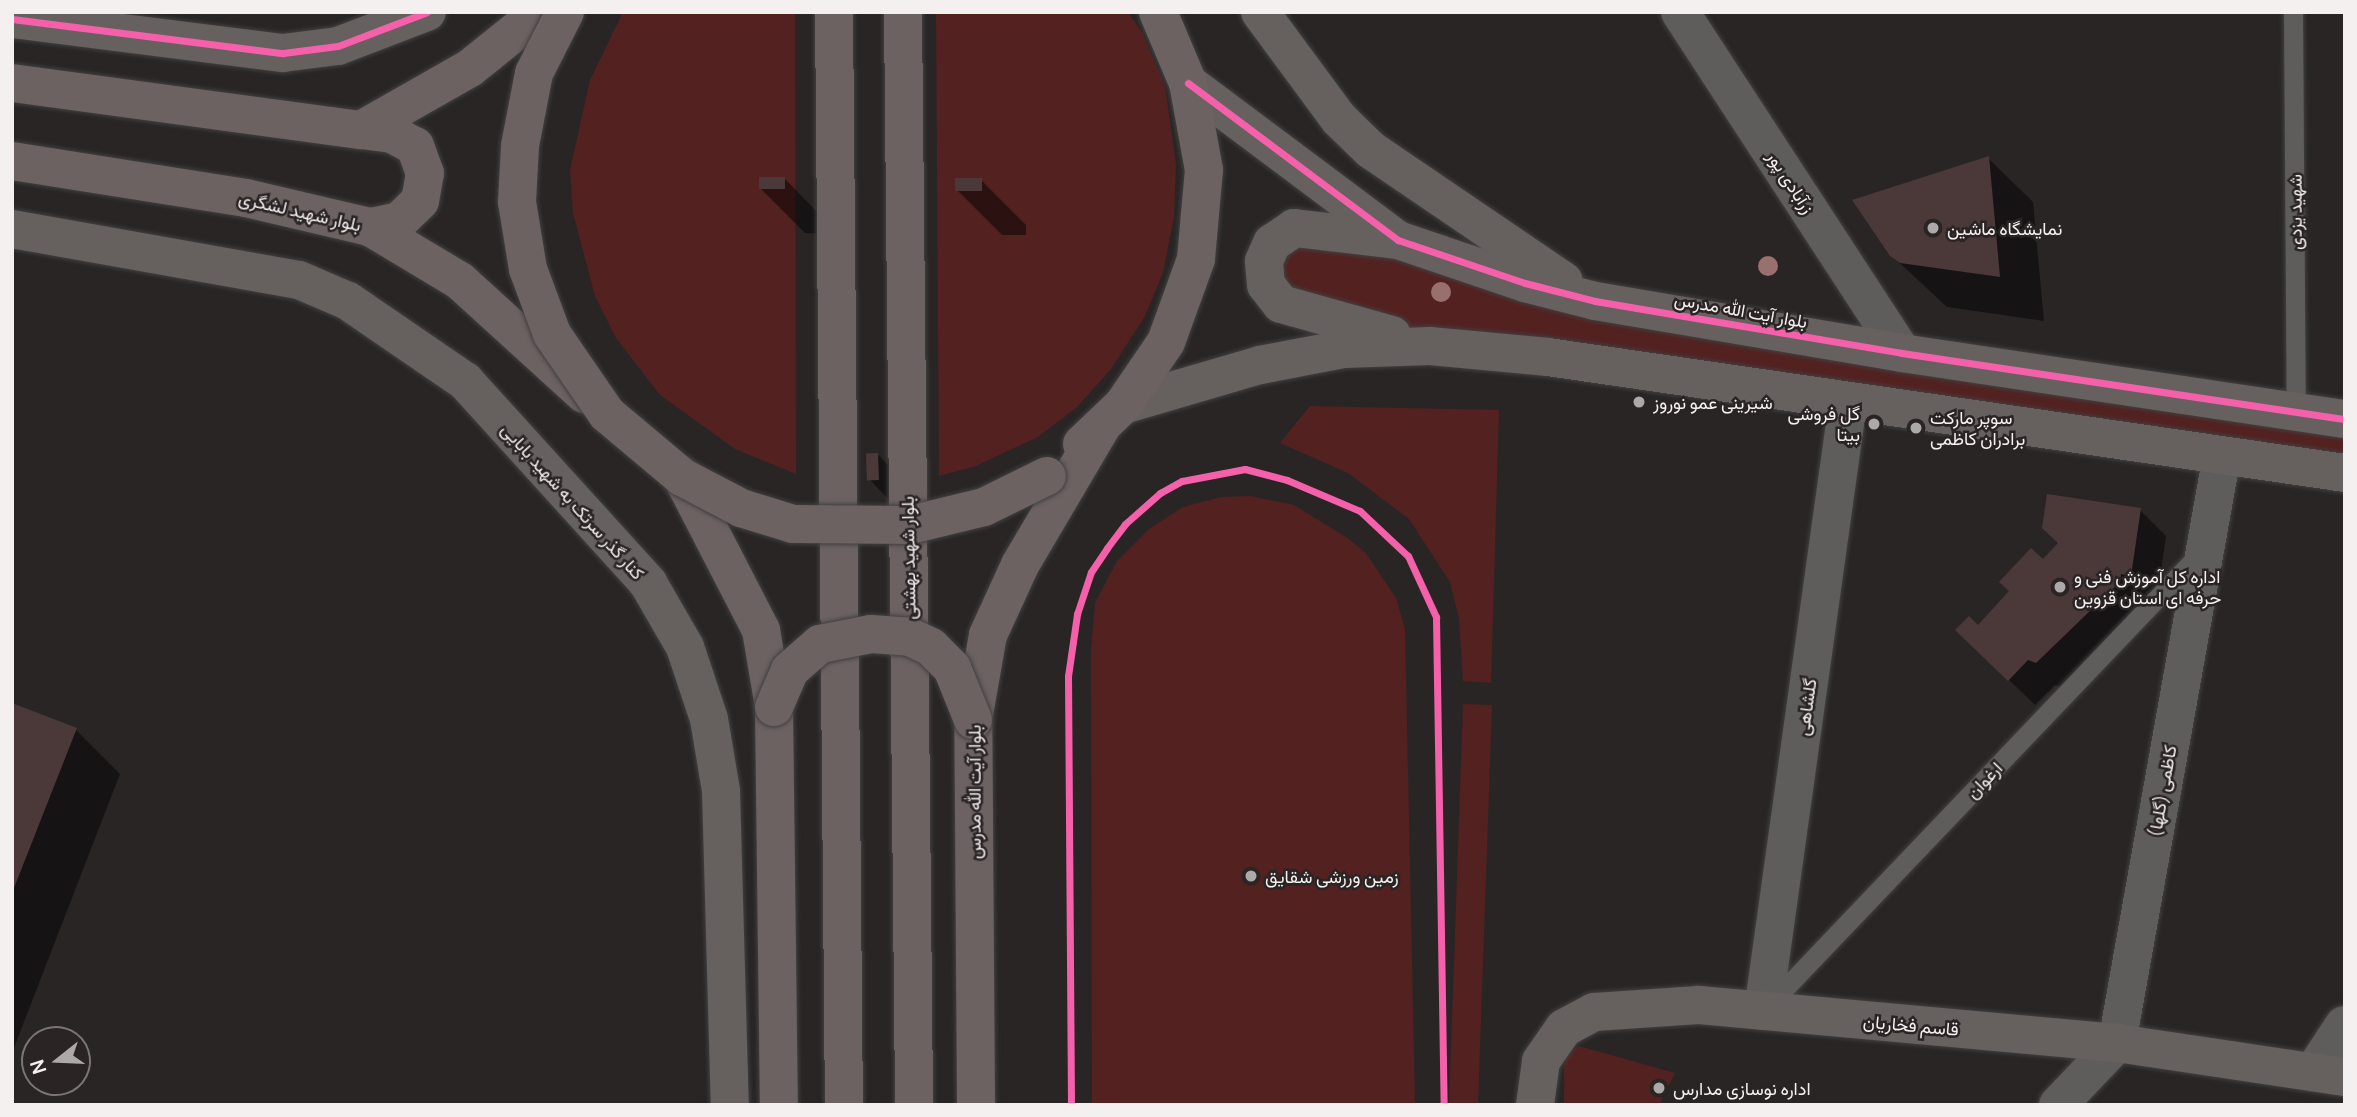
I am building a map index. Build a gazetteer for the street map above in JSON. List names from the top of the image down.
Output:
{
  "streets": {
    "main road": [
      "بلوار شهید لشگری",
      "بلوار آیت الله مدرس",
      "کنار گذر سرتک به شهید بابایی",
      "بلوار شهید بهشتی",
      "قاسم فخاریان"
    ],
    "street": ["زرآبادی پور", "گلشاهی", "کاظمی (گلها)"],
    "lane": ["شهید یزدی", "ارغوان"]
  },
  "crossings": [
    ["زرآبادی پور", "بلوار آیت الله مدرس"],
    ["شهید یزدی", "بلوار آیت الله مدرس"],
    ["گلشاهی", "ارغوان"],
    ["گلشاهی", "قاسم فخاریان"],
    ["ارغوان", "کاظمی (گلها)"],
    ["ارغوان", "قاسم فخاریان"],
    ["کاظمی (گلها)", "قاسم فخاریان"]
  ],
  "places": [
    "نمایشگاه ماشین",
    "شیرینی عمو نوروز",
    "گل فروشی بیتا",
    "سوپر مارکت برادران کاظمی",
    "اداره کل آموزش فنی و حرفه ای استان قزوین",
    "زمین ورزشی شقایق",
    "اداره نوسازی مدارس"
  ],
  "north": "left"
}
